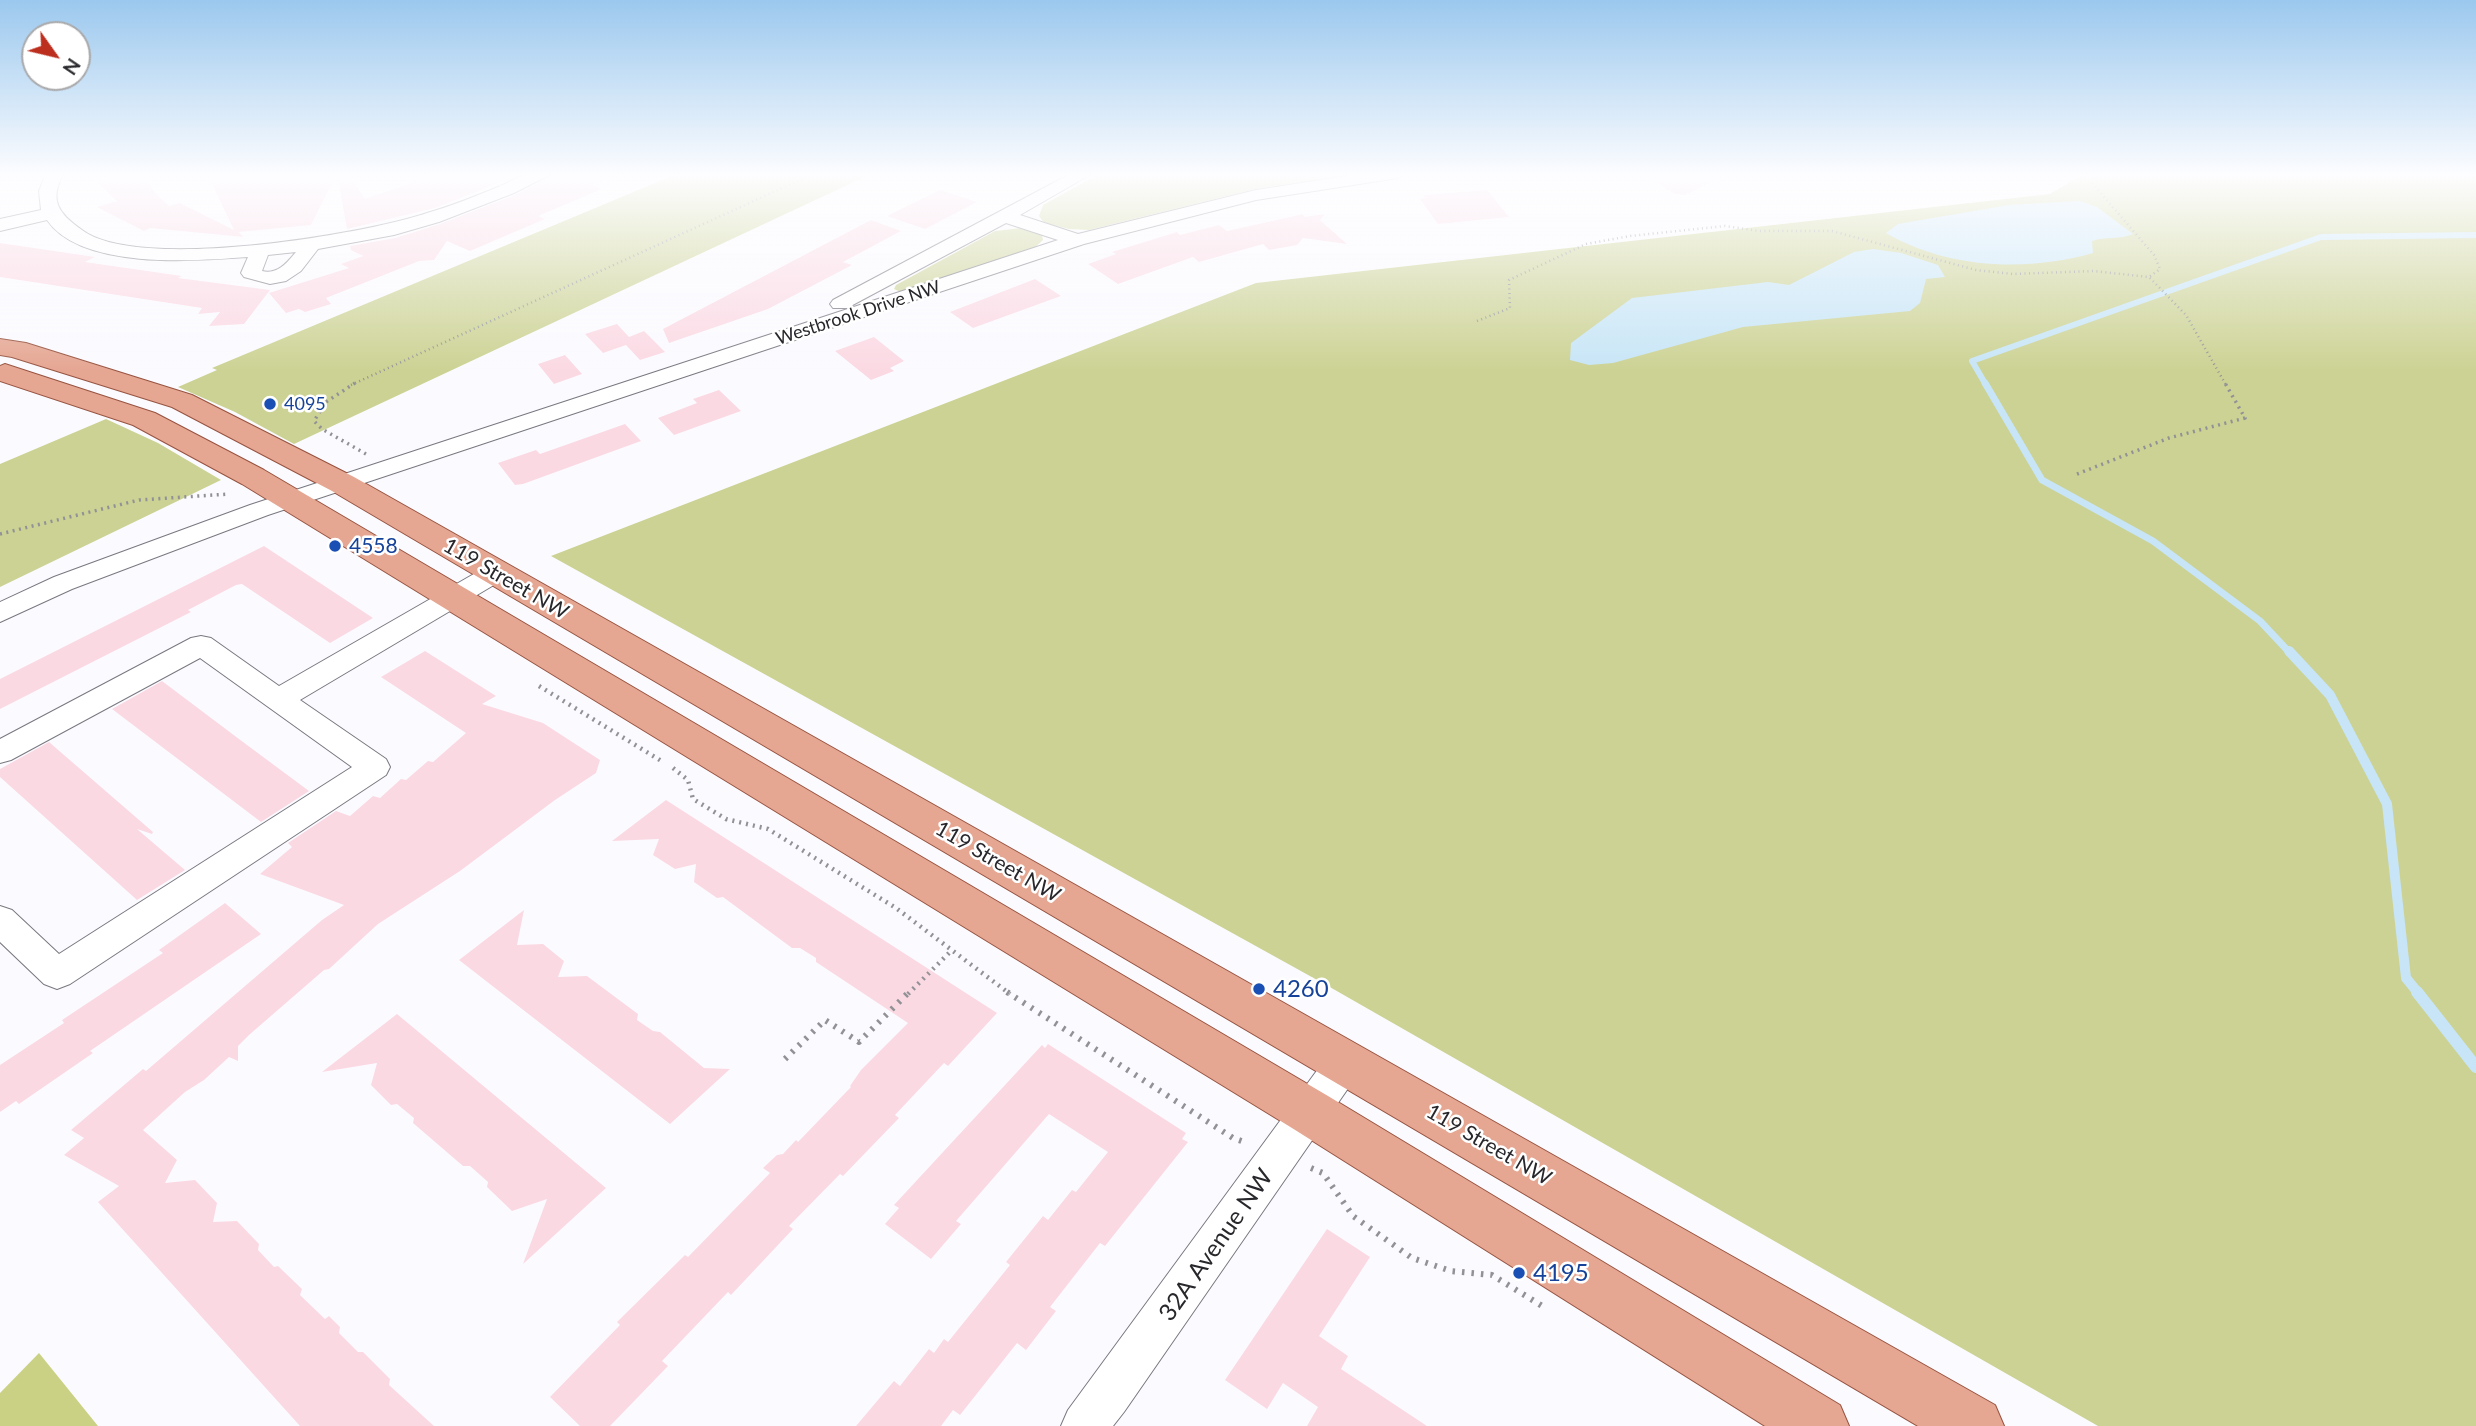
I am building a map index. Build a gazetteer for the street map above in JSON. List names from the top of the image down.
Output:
{
  "streets": {
    "main road": ["119 Street NW"],
    "street": ["Westbrook Drive NW", "32A Avenue NW"]
  },
  "crossings": [
    ["Westbrook Drive NW", "119 Street NW"],
    ["119 Street NW", "32A Avenue NW"]
  ],
  "places": [
    "4095",
    "4558",
    "4260",
    "4195"
  ],
  "north": "bottom right"
}
